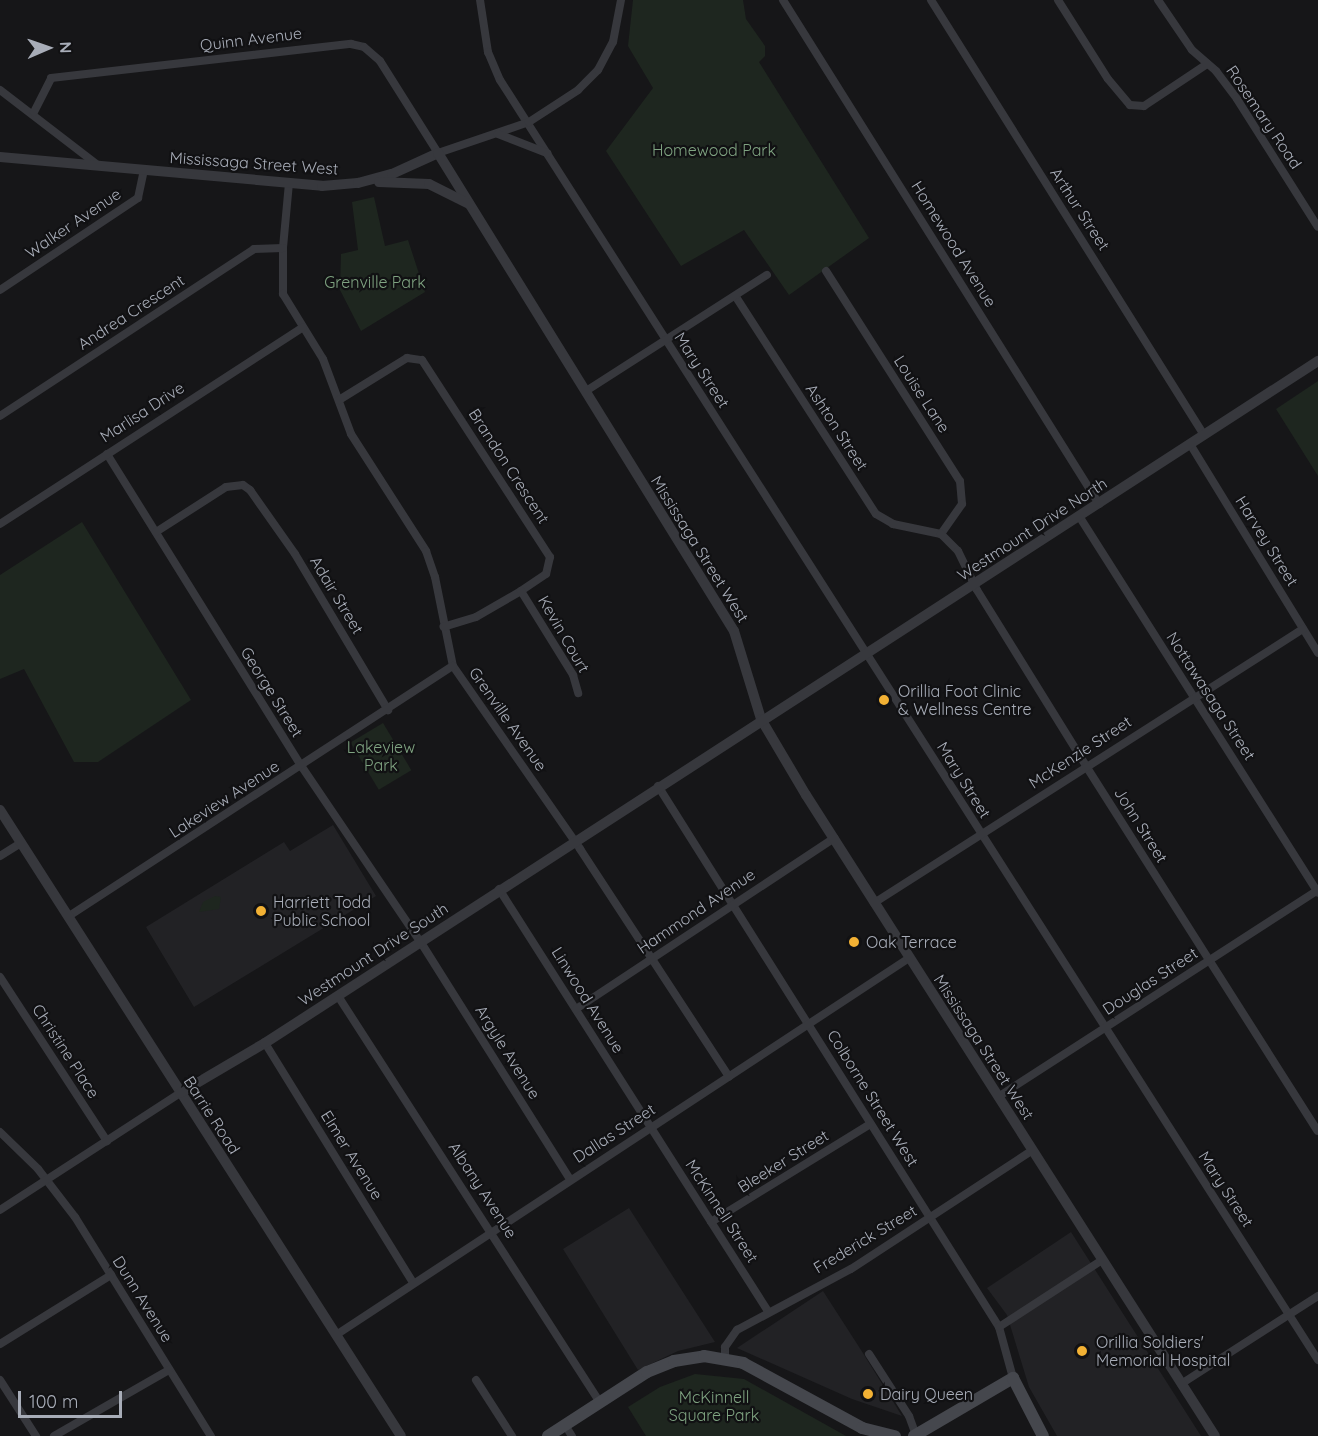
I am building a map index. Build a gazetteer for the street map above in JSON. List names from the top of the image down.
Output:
{
  "streets": {
    "main road": ["Colborne Street West"],
    "street": [
      "Quinn Avenue",
      "Rosemary Road",
      "Mississaga Street West",
      "Arthur Street",
      "Walker Avenue",
      "Homewood Avenue",
      "Andrea Crescent",
      "Mary Street",
      "Louise Lane",
      "Marlisa Drive",
      "Ashton Street",
      "Brandon Crescent",
      "Westmount Drive North",
      "Harvey Street",
      "Adair Street",
      "Kevin Court",
      "George Street",
      "Nottawasaga Street",
      "Grenville Avenue",
      "McKenzie Street",
      "Lakeview Avenue",
      "John Street",
      "Hammond Avenue",
      "Westmount Drive South",
      "Douglas Street",
      "Linwood Avenue",
      "Christine Place",
      "Argyle Avenue",
      "Barrie Road",
      "Dallas Street",
      "Elmer Avenue",
      "Bleeker Street",
      "Albany Avenue",
      "McKinnell Street",
      "Frederick Street",
      "Dunn Avenue"
    ]
  },
  "crossings": [
    ["Quinn Avenue", "Mississaga Street West"],
    ["Mississaga Street West", "Walker Avenue"],
    ["Mississaga Street West", "Westmount Drive North"],
    ["Mississaga Street West", "Grenville Avenue"],
    ["Mississaga Street West", "McKenzie Street"],
    ["Mississaga Street West", "Hammond Avenue"],
    ["Mississaga Street West", "Westmount Drive South"],
    ["Mississaga Street West", "Douglas Street"],
    ["Mississaga Street West", "Dallas Street"],
    ["Mississaga Street West", "Frederick Street"],
    ["Arthur Street", "Westmount Drive North"],
    ["Homewood Avenue", "Westmount Drive North"],
    ["Andrea Crescent", "Grenville Avenue"],
    ["Mary Street", "Westmount Drive North"],
    ["Mary Street", "McKenzie Street"],
    ["Mary Street", "Douglas Street"],
    ["Louise Lane", "Ashton Street"],
    ["Louise Lane", "John Street"],
    ["Marlisa Drive", "George Street"],
    ["Marlisa Drive", "Grenville Avenue"],
    ["Ashton Street", "John Street"],
    ["Brandon Crescent", "Kevin Court"],
    ["Brandon Crescent", "Grenville Avenue"],
    ["Westmount Drive North", "Harvey Street"],
    ["Westmount Drive North", "Nottawasaga Street"],
    ["Westmount Drive North", "John Street"],
    ["Westmount Drive North", "Westmount Drive South"],
    ["Harvey Street", "McKenzie Street"],
    ["Adair Street", "George Street"],
    ["Adair Street", "Lakeview Avenue"],
    ["George Street", "Lakeview Avenue"],
    ["George Street", "Westmount Drive South"],
    ["George Street", "Argyle Avenue"],
    ["Nottawasaga Street", "McKenzie Street"],
    ["Nottawasaga Street", "Douglas Street"],
    ["Grenville Avenue", "Lakeview Avenue"],
    ["Grenville Avenue", "Hammond Avenue"],
    ["Grenville Avenue", "Westmount Drive South"],
    ["Grenville Avenue", "Dallas Street"],
    ["McKenzie Street", "John Street"],
    ["Lakeview Avenue", "Barrie Road"],
    ["John Street", "Douglas Street"],
    ["Hammond Avenue", "Linwood Avenue"],
    ["Hammond Avenue", "Colborne Street West"],
    ["Westmount Drive South", "Linwood Avenue"],
    ["Westmount Drive South", "Christine Place"],
    ["Westmount Drive South", "Argyle Avenue"],
    ["Westmount Drive South", "Colborne Street West"],
    ["Westmount Drive South", "Barrie Road"],
    ["Westmount Drive South", "Elmer Avenue"],
    ["Westmount Drive South", "Albany Avenue"],
    ["Westmount Drive South", "Dunn Avenue"],
    ["Linwood Avenue", "Dallas Street"],
    ["Linwood Avenue", "McKinnell Street"],
    ["Argyle Avenue", "Dallas Street"],
    ["Colborne Street West", "Dallas Street"],
    ["Colborne Street West", "Bleeker Street"],
    ["Colborne Street West", "Frederick Street"],
    ["Barrie Road", "Dallas Street"],
    ["Dallas Street", "Elmer Avenue"],
    ["Dallas Street", "Albany Avenue"],
    ["Dallas Street", "McKinnell Street"],
    ["Bleeker Street", "McKinnell Street"],
    ["McKinnell Street", "Frederick Street"]
  ],
  "parks": [
    "Homewood Park",
    "Grenville Park",
    "Lakeview Park",
    "McKinnell Square Park"
  ],
  "places": [
    "Orillia Foot Clinic & Wellness Centre",
    "Harriett Todd Public School",
    "Oak Terrace",
    "Orillia Soldiers' Memorial Hospital",
    "Dairy Queen"
  ],
  "scale_bar": "100 m",
  "north": "right"
}
